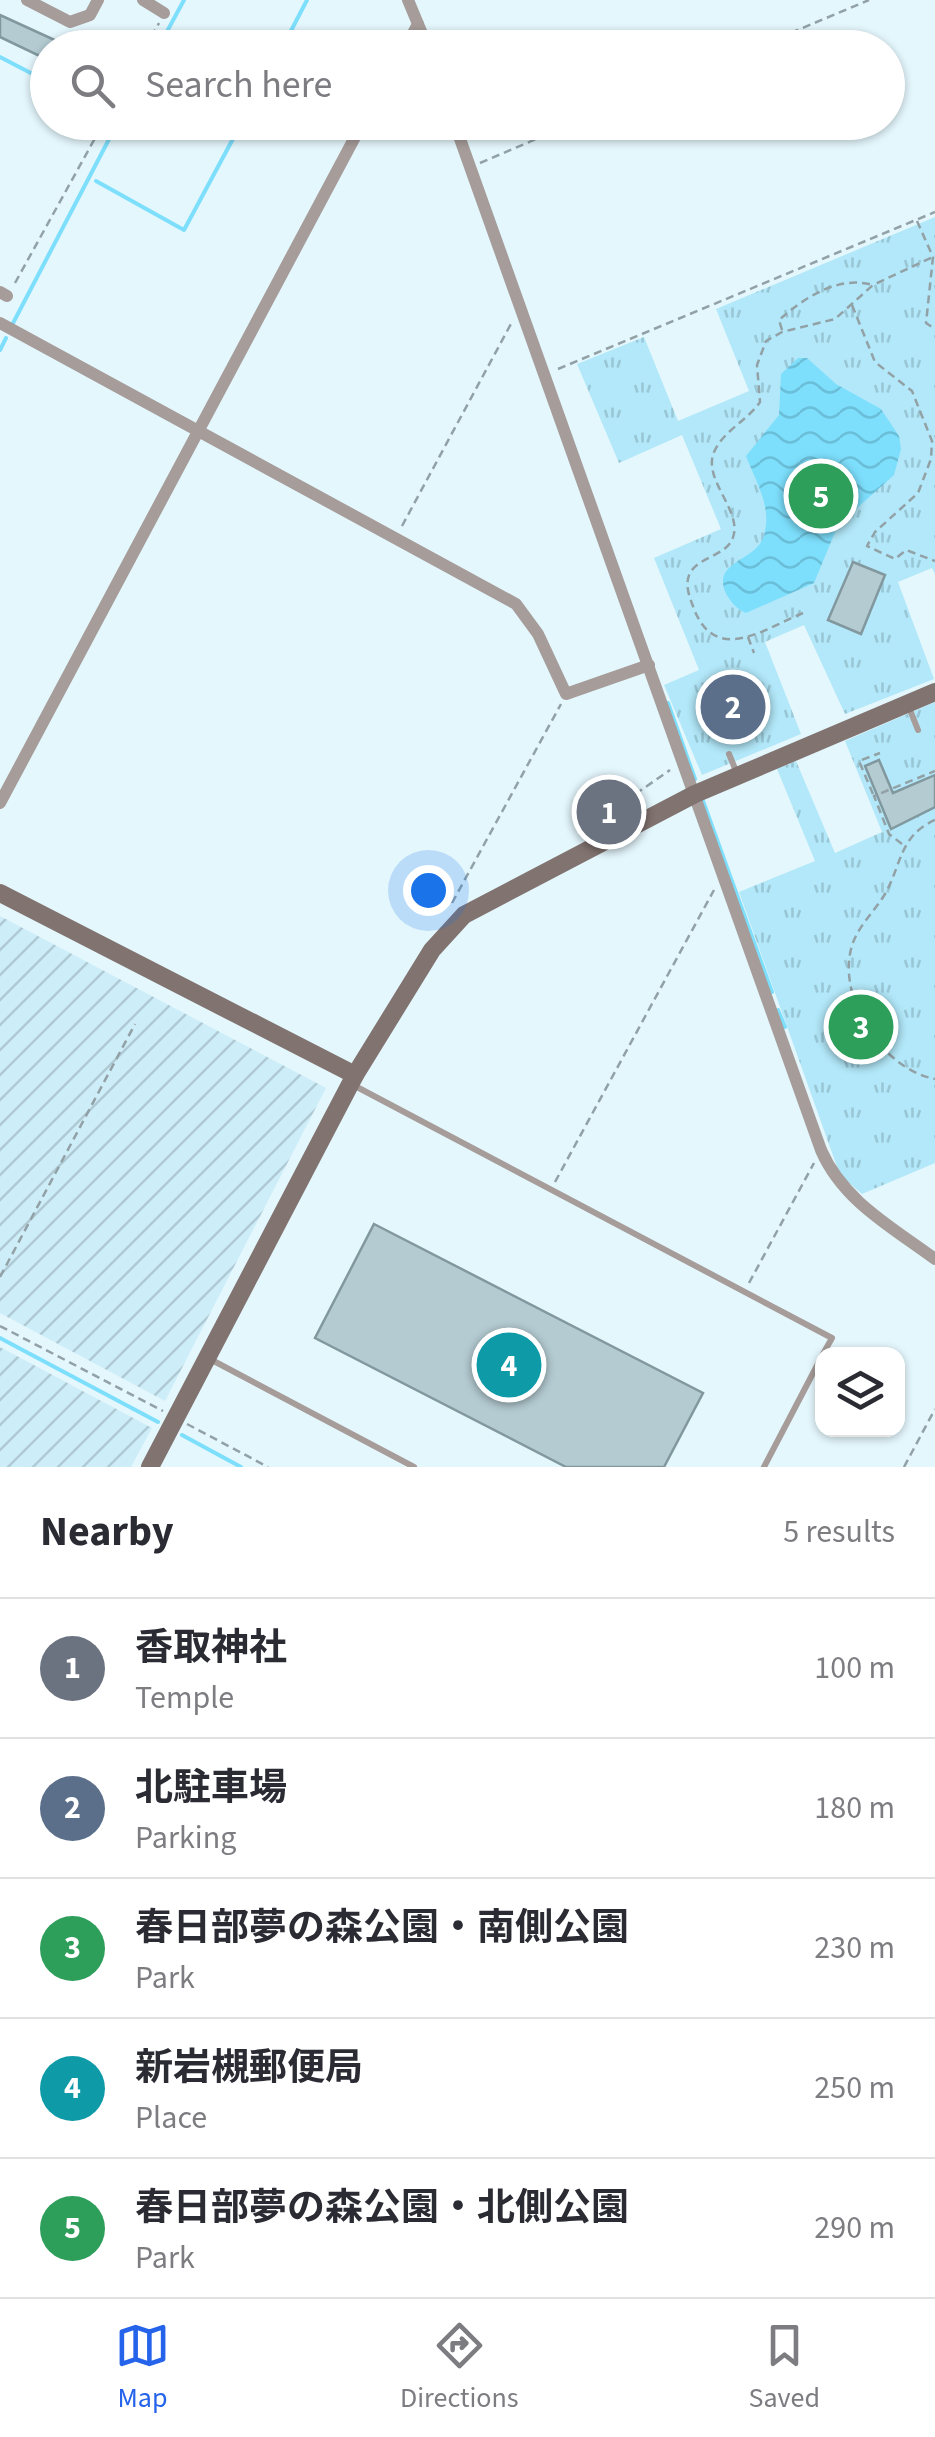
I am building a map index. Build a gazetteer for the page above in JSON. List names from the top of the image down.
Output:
{
  "page": {
    "search": "Search here",
    "pins": [
      "5",
      "2",
      "1",
      "3",
      "4"
    ],
    "heading": ["Nearby", "5 results"],
    "list": [
      {
        "mark": "1",
        "name": "香取神社",
        "note": "Temple",
        "value": "100 m"
      },
      {
        "mark": "2",
        "name": "北駐車場",
        "note": "Parking",
        "value": "180 m"
      },
      {
        "mark": "3",
        "name": "春日部夢の森公園・南側公園",
        "note": "Park",
        "value": "230 m"
      },
      {
        "mark": "4",
        "name": "新岩槻郵便局",
        "note": "Place",
        "value": "250 m"
      },
      {
        "mark": "5",
        "name": "春日部夢の森公園・北側公園",
        "note": "Park",
        "value": "290 m"
      }
    ],
    "nav": ["Map", "Directions", "Saved"]
  }
}
